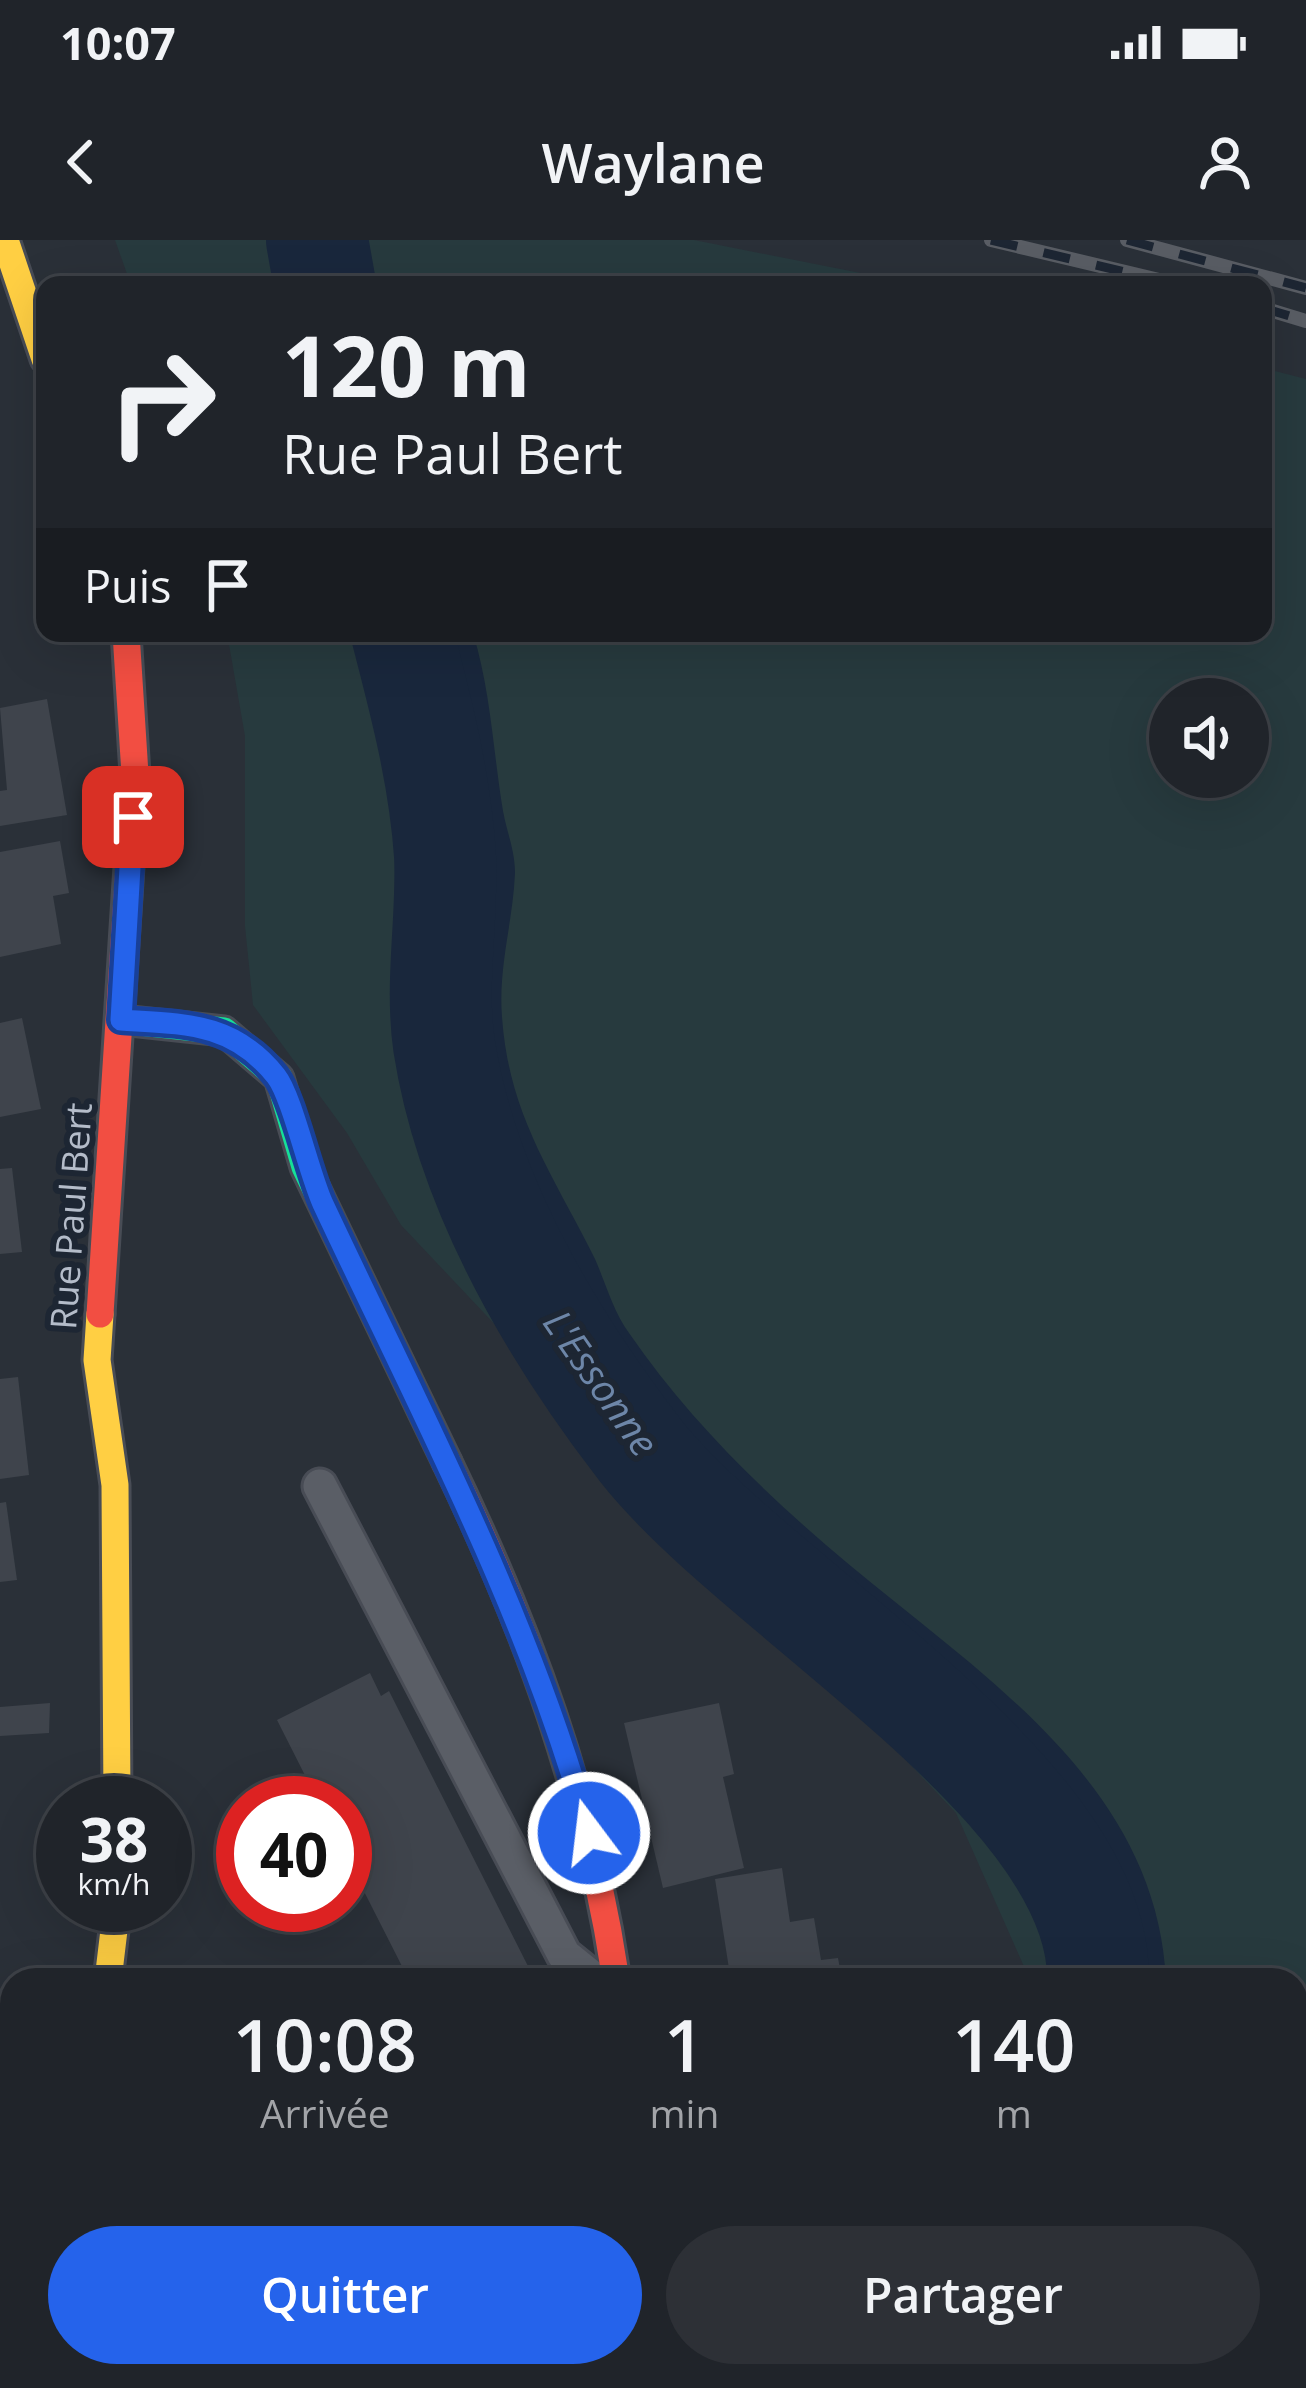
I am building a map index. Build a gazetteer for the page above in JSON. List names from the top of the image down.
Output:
{
  "streets": {
    "street": ["Rue Paul Bert"]
  },
  "water": ["L'Essonne"],
  "page": {
    "status": "10:07",
    "header": "Waylane",
    "turn": ["120 m", "Rue Paul Bert"],
    "then": "Puis",
    "speed": "38 km/h",
    "limit": "40",
    "eta": [
      "10:08",
      "Arrivée",
      "1",
      "min",
      "140",
      "m"
    ],
    "buttons": ["Quitter", "Partager"]
  }
}
